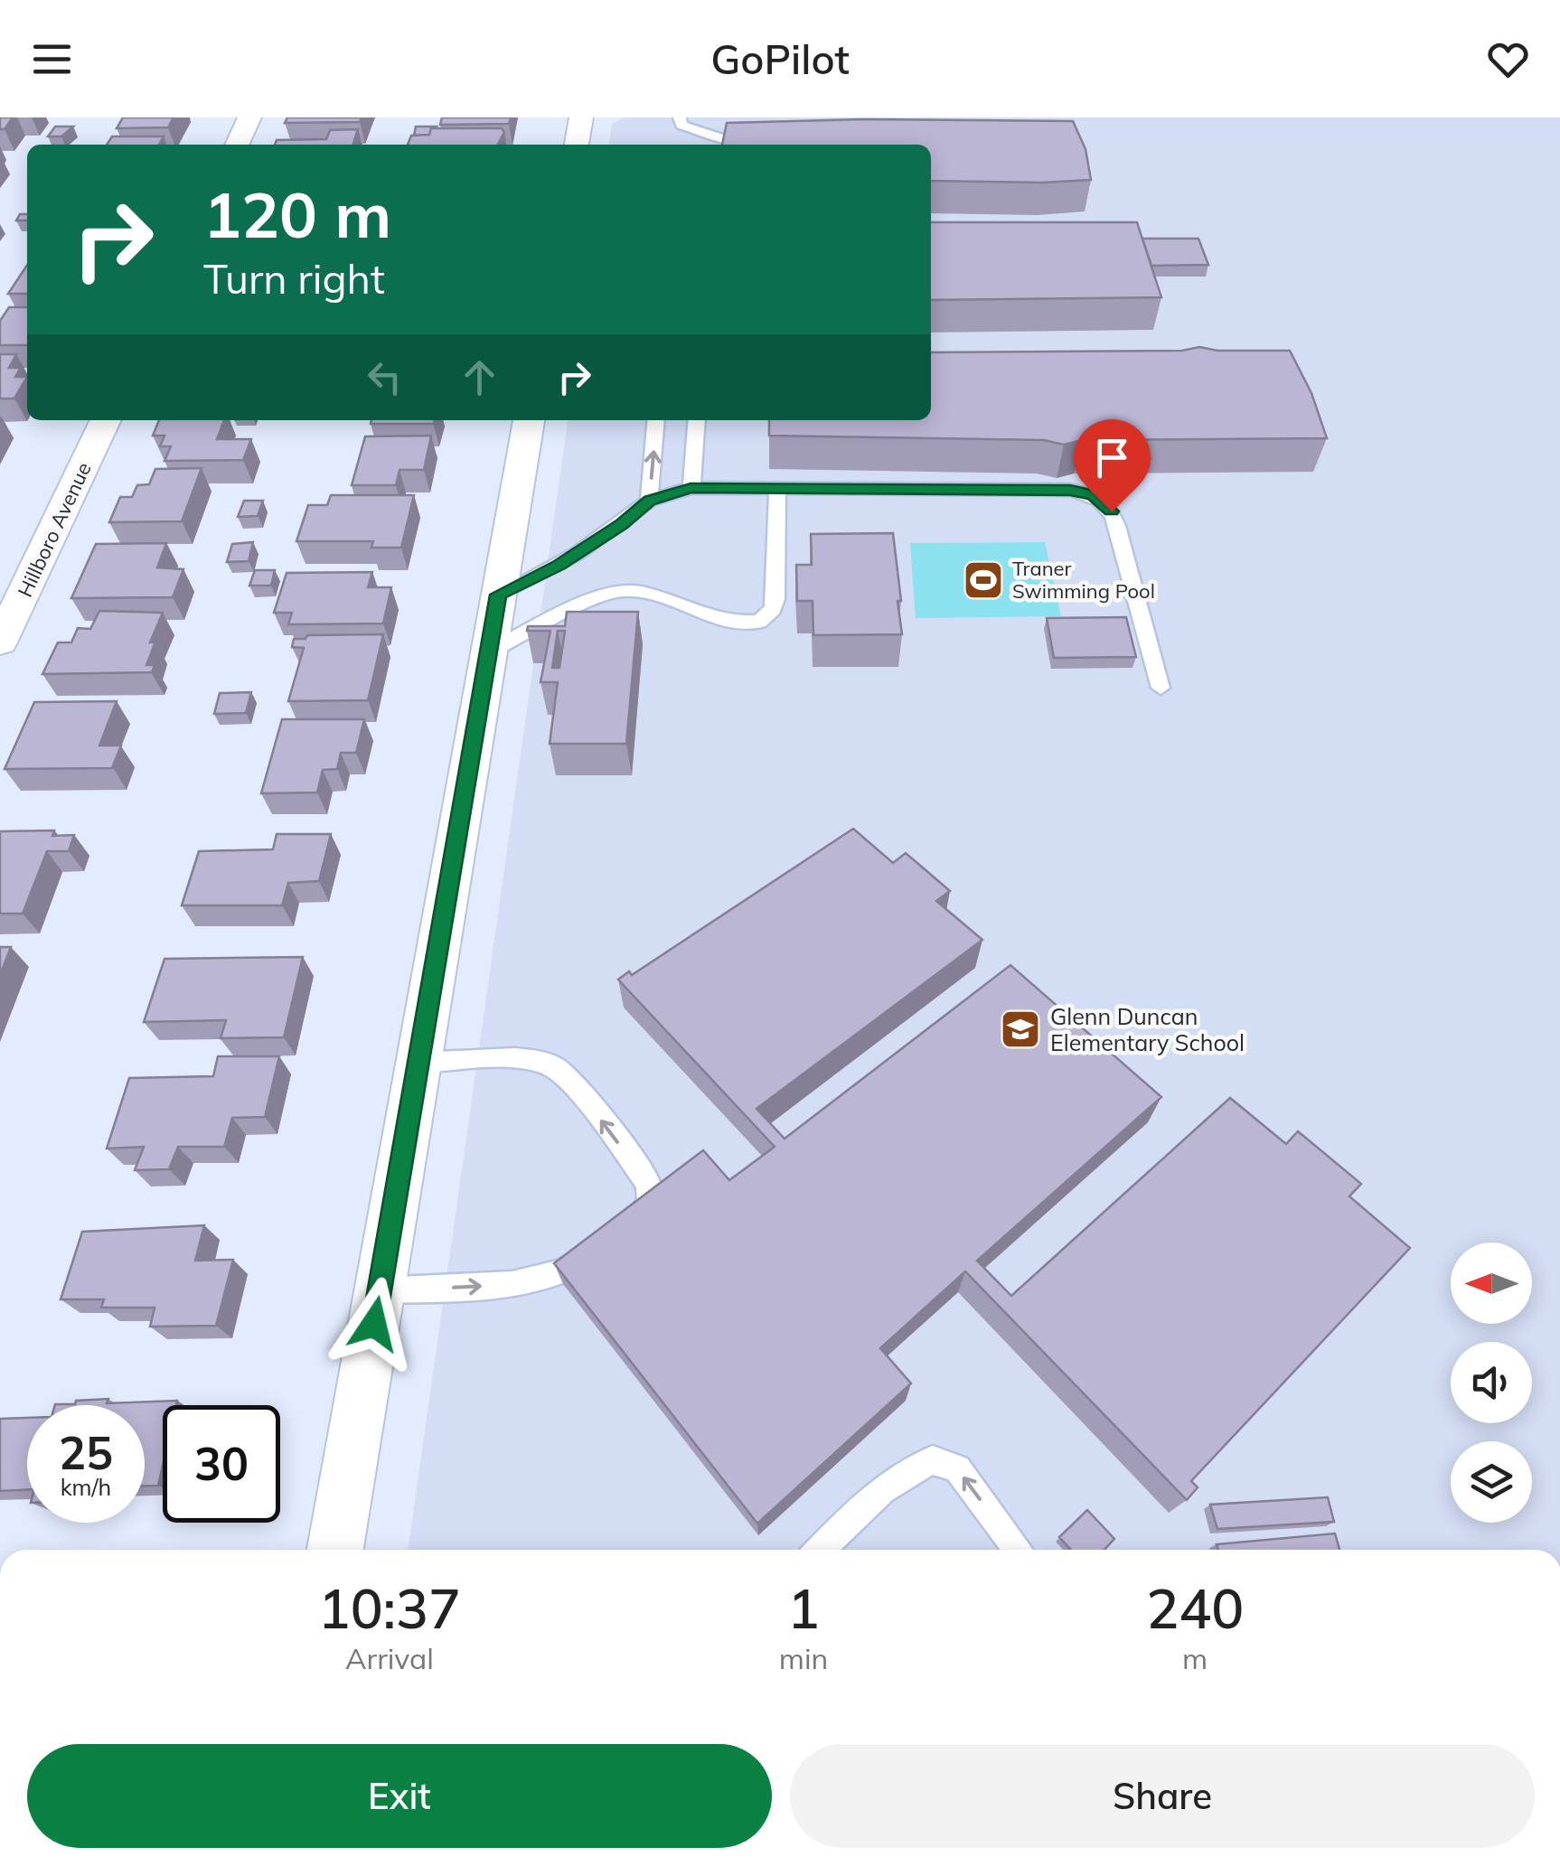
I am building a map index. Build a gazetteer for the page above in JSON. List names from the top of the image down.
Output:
{
  "streets": {
    "street": ["Hillboro Avenue"]
  },
  "places": {
    "sports": ["Traner Swimming Pool"],
    "school or university": ["Glenn Duncan Elementary School"]
  },
  "north": "left",
  "page": {
    "header": "GoPilot",
    "turn": ["120 m", "Turn right"],
    "speed": "25 km/h",
    "limit": "30",
    "eta": [
      "10:37",
      "Arrival",
      "1",
      "min",
      "240",
      "m"
    ],
    "buttons": ["Exit", "Share"]
  }
}
